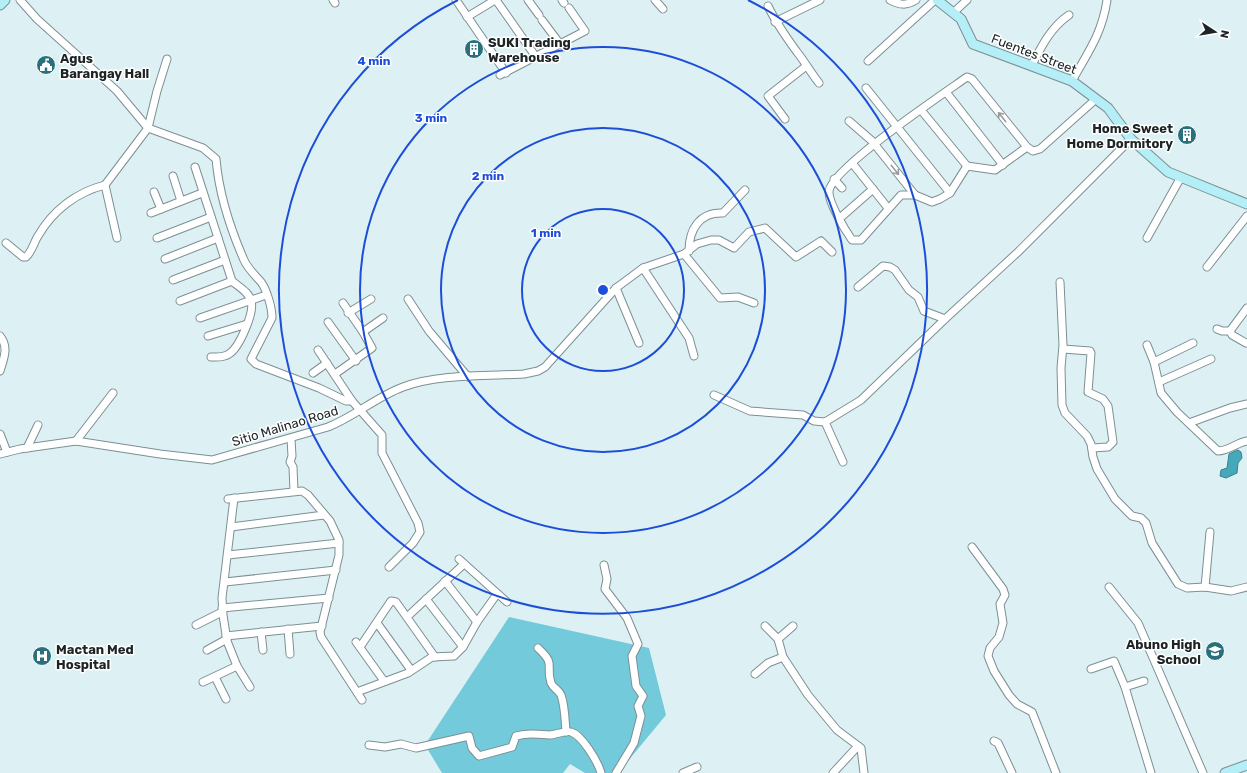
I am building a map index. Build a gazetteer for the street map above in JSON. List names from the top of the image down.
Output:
{
  "streets": {
    "street": ["Fuentes Street", "Sitio Malinao Road"]
  },
  "places": {
    "building": ["SUKI Trading Warehouse", "Home Sweet Home Dormitory"],
    "public building": ["Agus Barangay Hall"],
    "school or university": ["Abuno High School"],
    "hospital": ["Mactan Med Hospital"]
  },
  "north": "right",
  "rings": [
    "4 min",
    "3 min",
    "2 min",
    "1 min"
  ]
}
